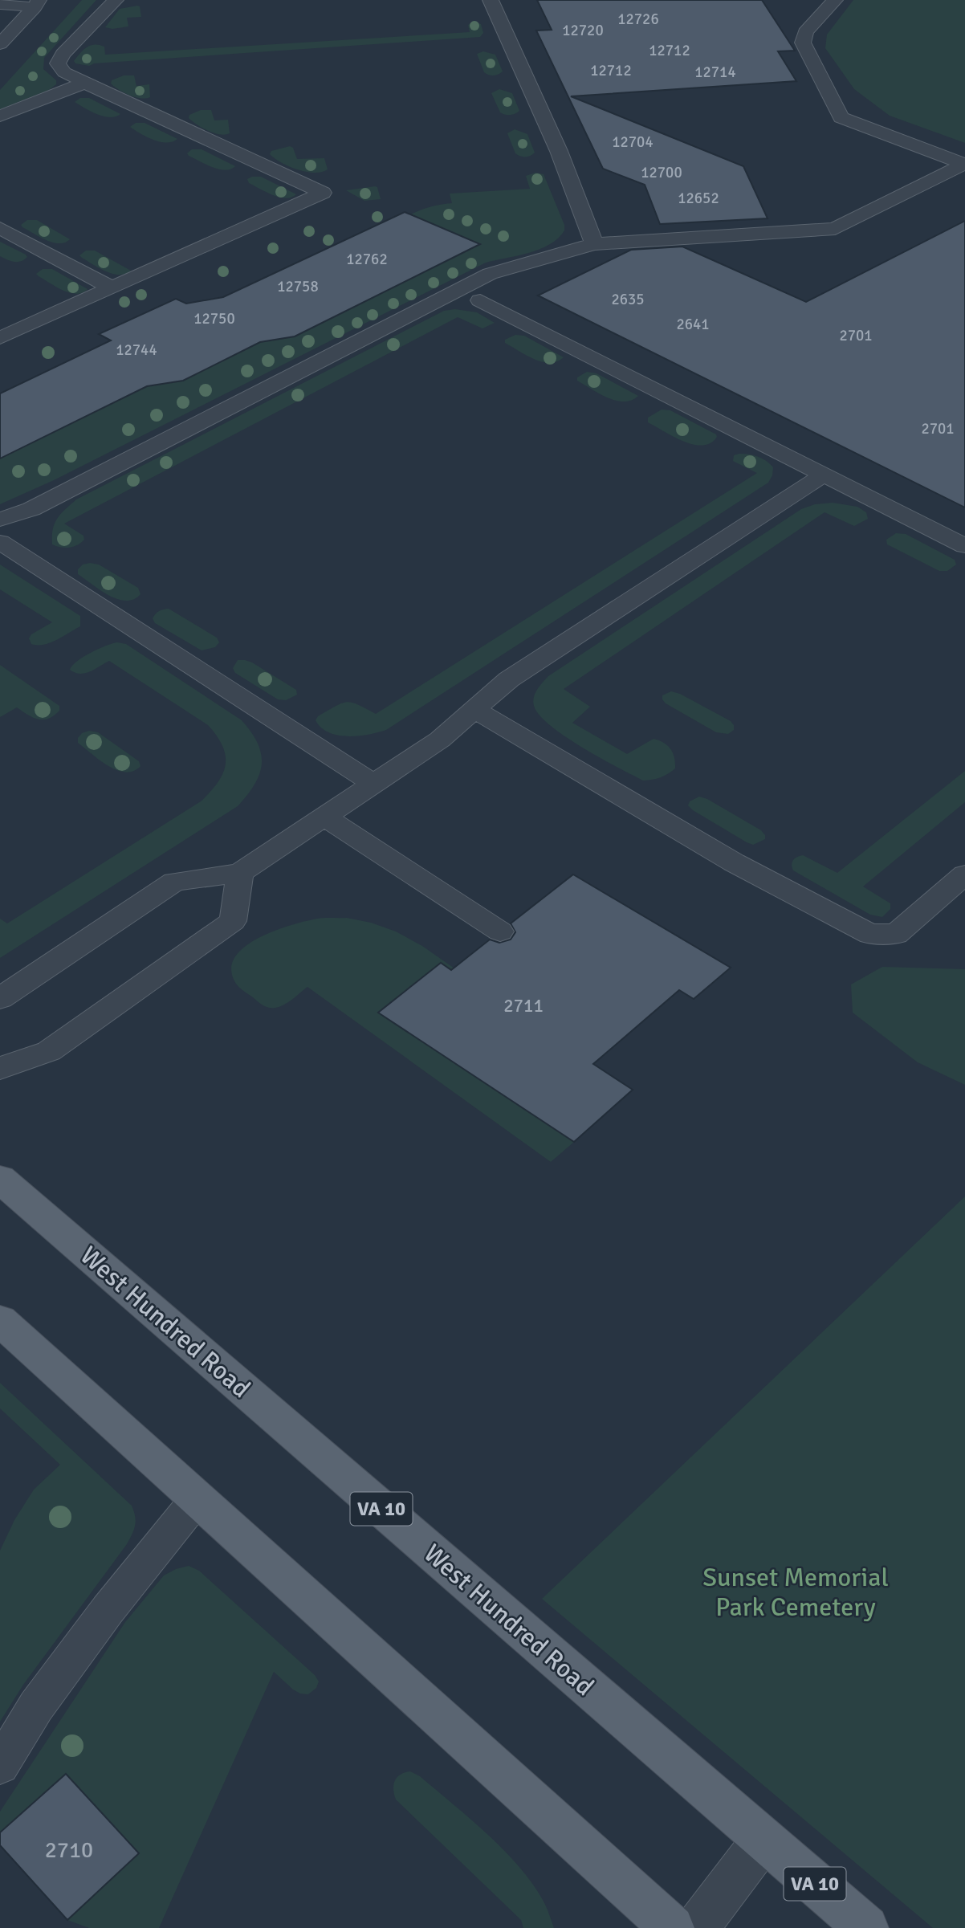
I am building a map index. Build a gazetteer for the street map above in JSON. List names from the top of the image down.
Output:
{
  "streets": {
    "main road": ["West Hundred Road", "VA 10"]
  },
  "parks": ["Sunset Memorial Park Cemetery"],
  "house_numbers": [
    "12726",
    "12720",
    "12712",
    "12712",
    "12714",
    "12704",
    "12700",
    "12652",
    "12762",
    "12758",
    "2635",
    "12750",
    "2641",
    "2701",
    "12744",
    "2701",
    "2711",
    "2710"
  ]
}
